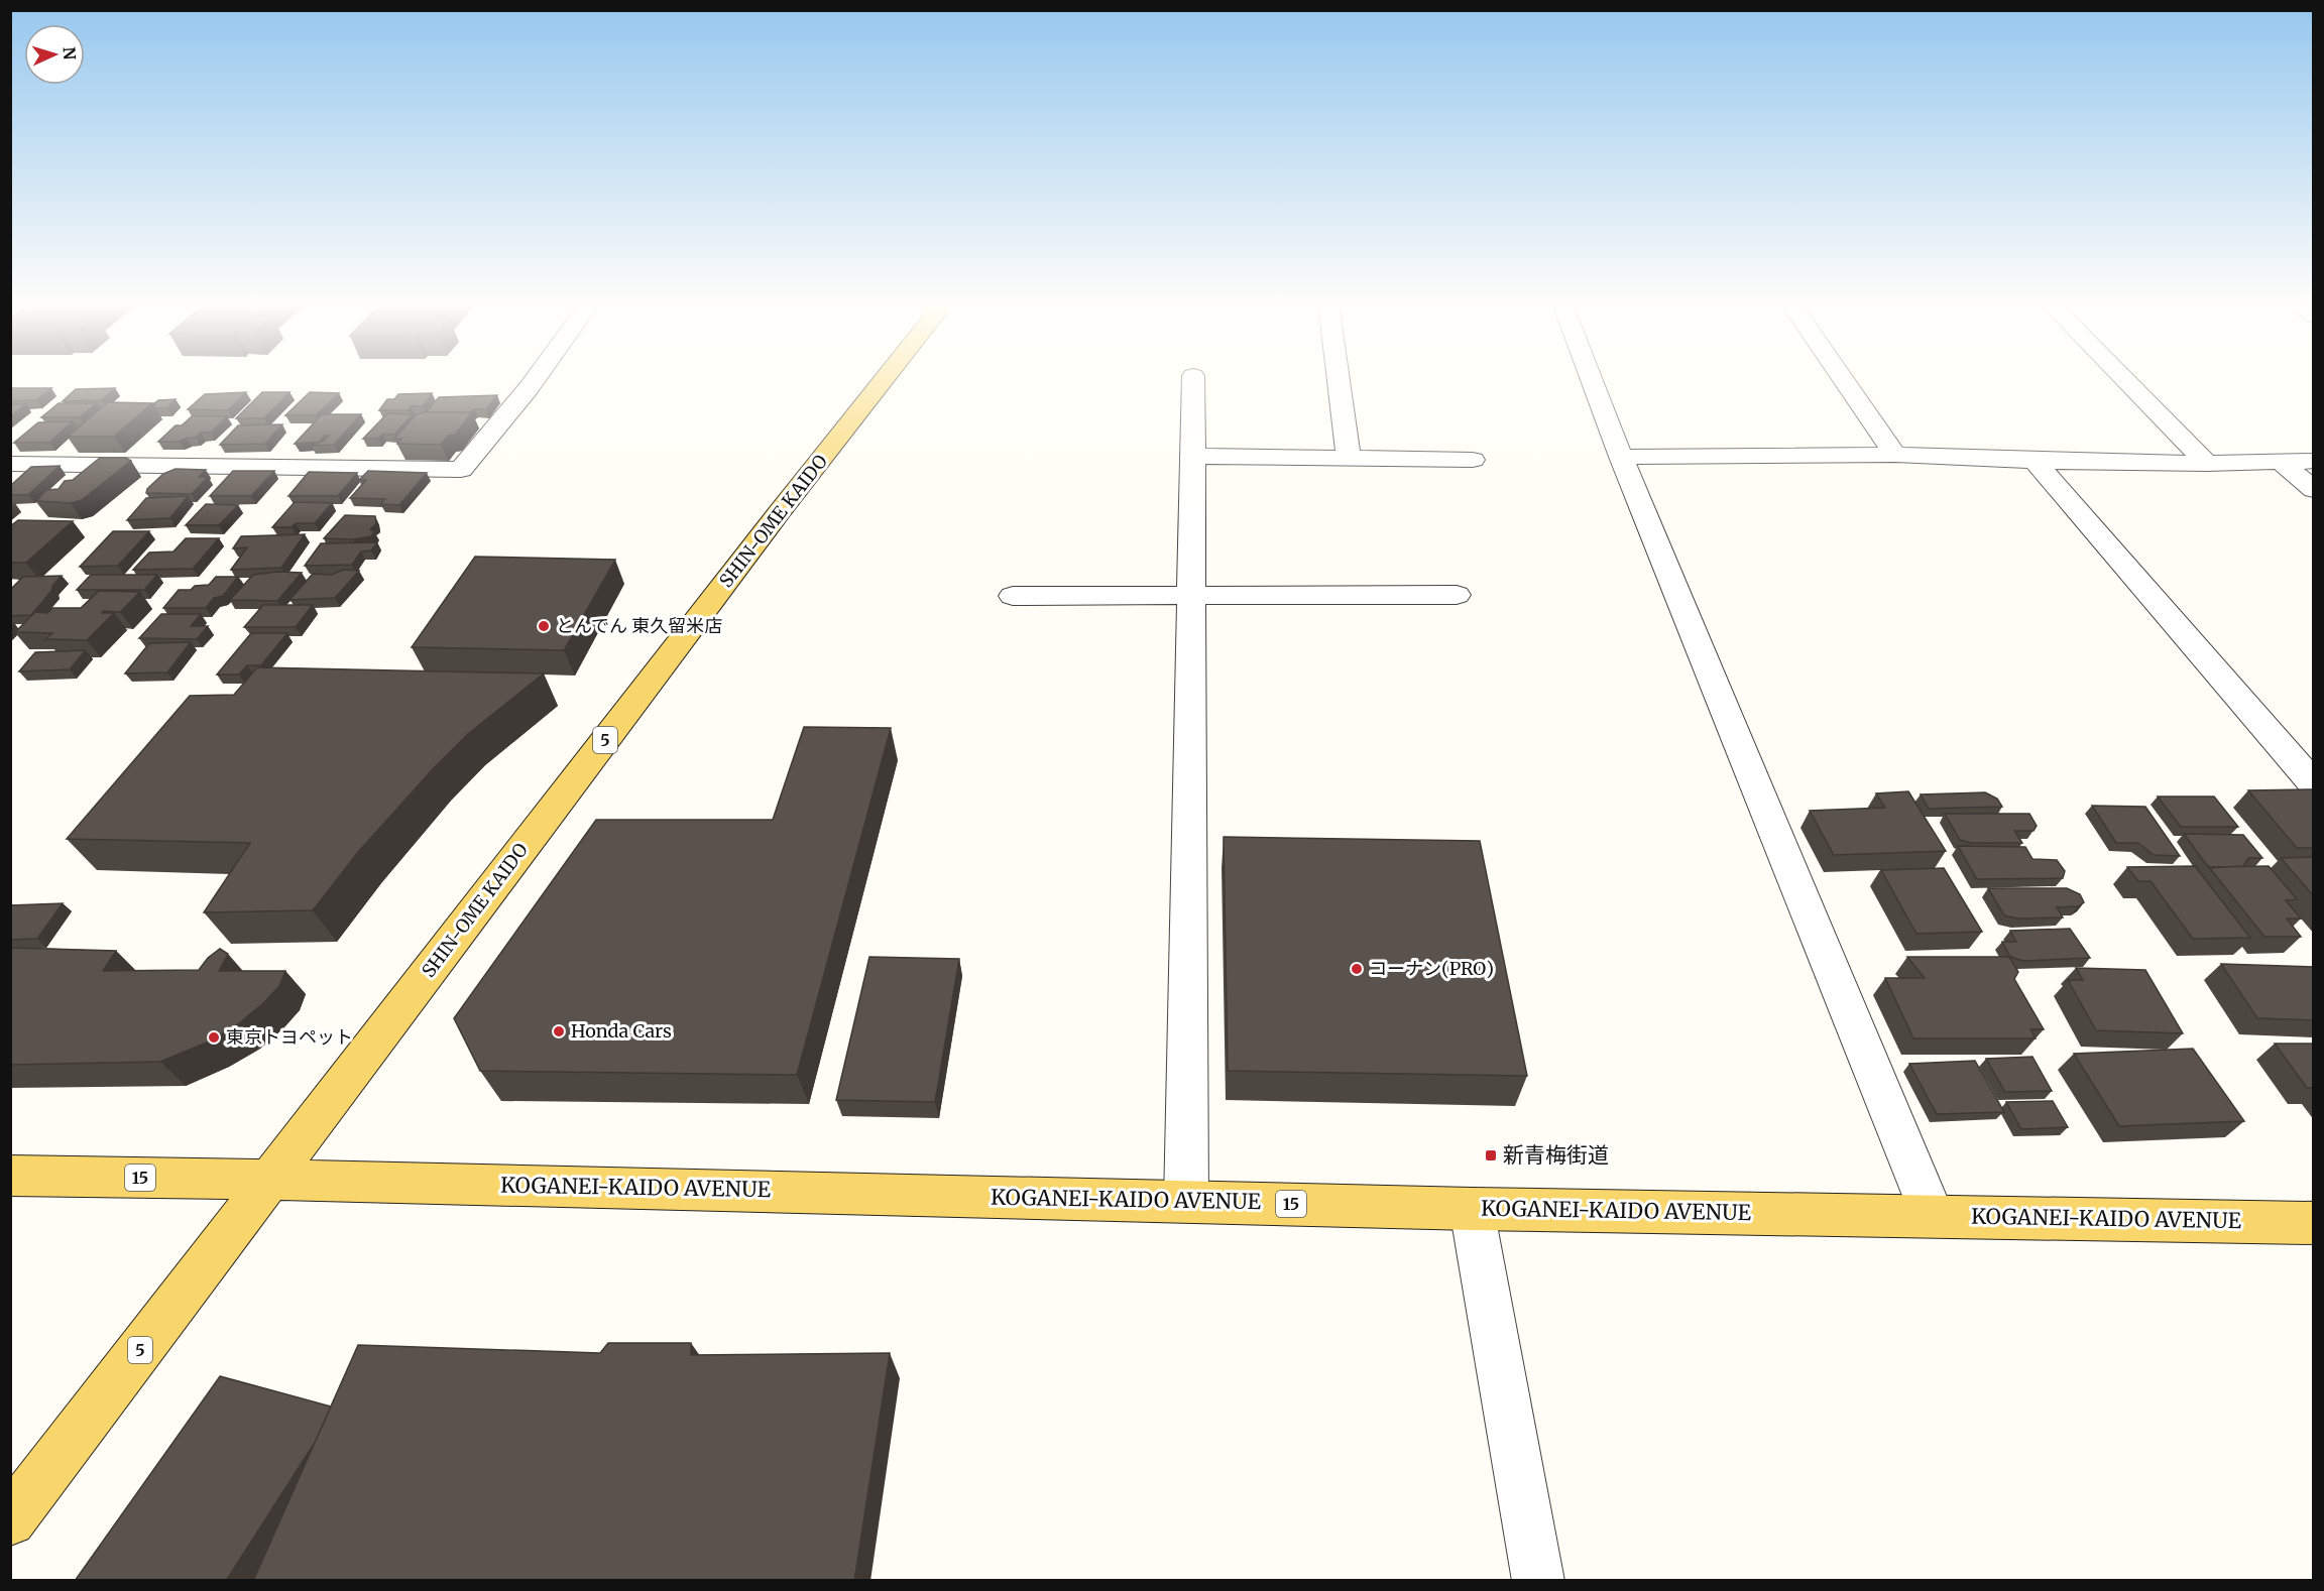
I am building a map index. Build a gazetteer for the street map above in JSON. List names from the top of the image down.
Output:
{
  "streets": {
    "main road": [
      "SHIN-OME KAIDO",
      "5",
      "15",
      "KOGANEI-KAIDO AVENUE"
    ]
  },
  "crossings": [
    ["SHIN-OME KAIDO", "KOGANEI-KAIDO AVENUE"]
  ],
  "places": {
    "other": [
      "とんでん 東久留米店",
      "コーナン(PRO)",
      "Honda Cars",
      "東京トヨペット"
    ],
    "transit": ["新青梅街道"]
  },
  "north": "right"
}
